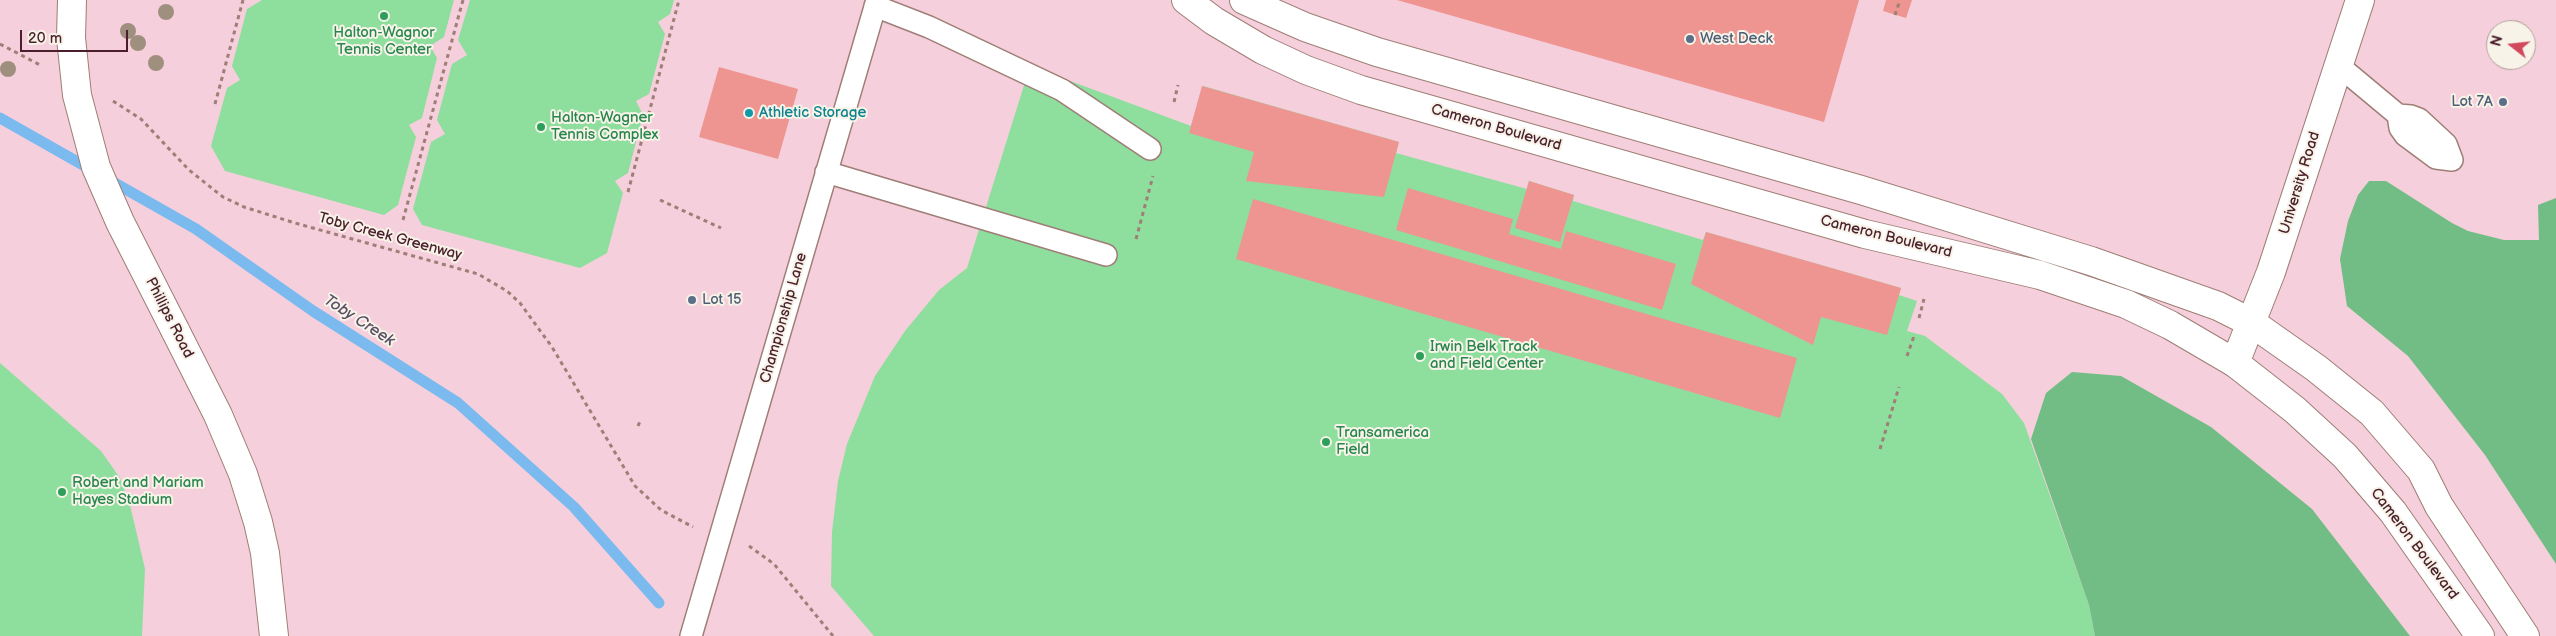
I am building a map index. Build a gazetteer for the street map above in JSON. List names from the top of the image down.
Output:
{
  "streets": {
    "street": ["Cameron Boulevard", "University Road", "Phillips Road"],
    "lane": ["Championship Lane"],
    "path": ["Toby Creek Greenway"]
  },
  "crossings": [
    ["Cameron Boulevard", "University Road"]
  ],
  "water": ["Toby Creek"],
  "places": [
    "Halton-Wagnor Tennis Center",
    "West Deck",
    "Lot 7A",
    "Athletic Storage",
    "Halton-Wagner Tennis Complex",
    "Lot 15",
    "Irwin Belk Track and Field Center",
    "Transamerica Field",
    "Robert and Mariam Hayes Stadium"
  ],
  "scale_bar": "20 m",
  "north": "left"
}
